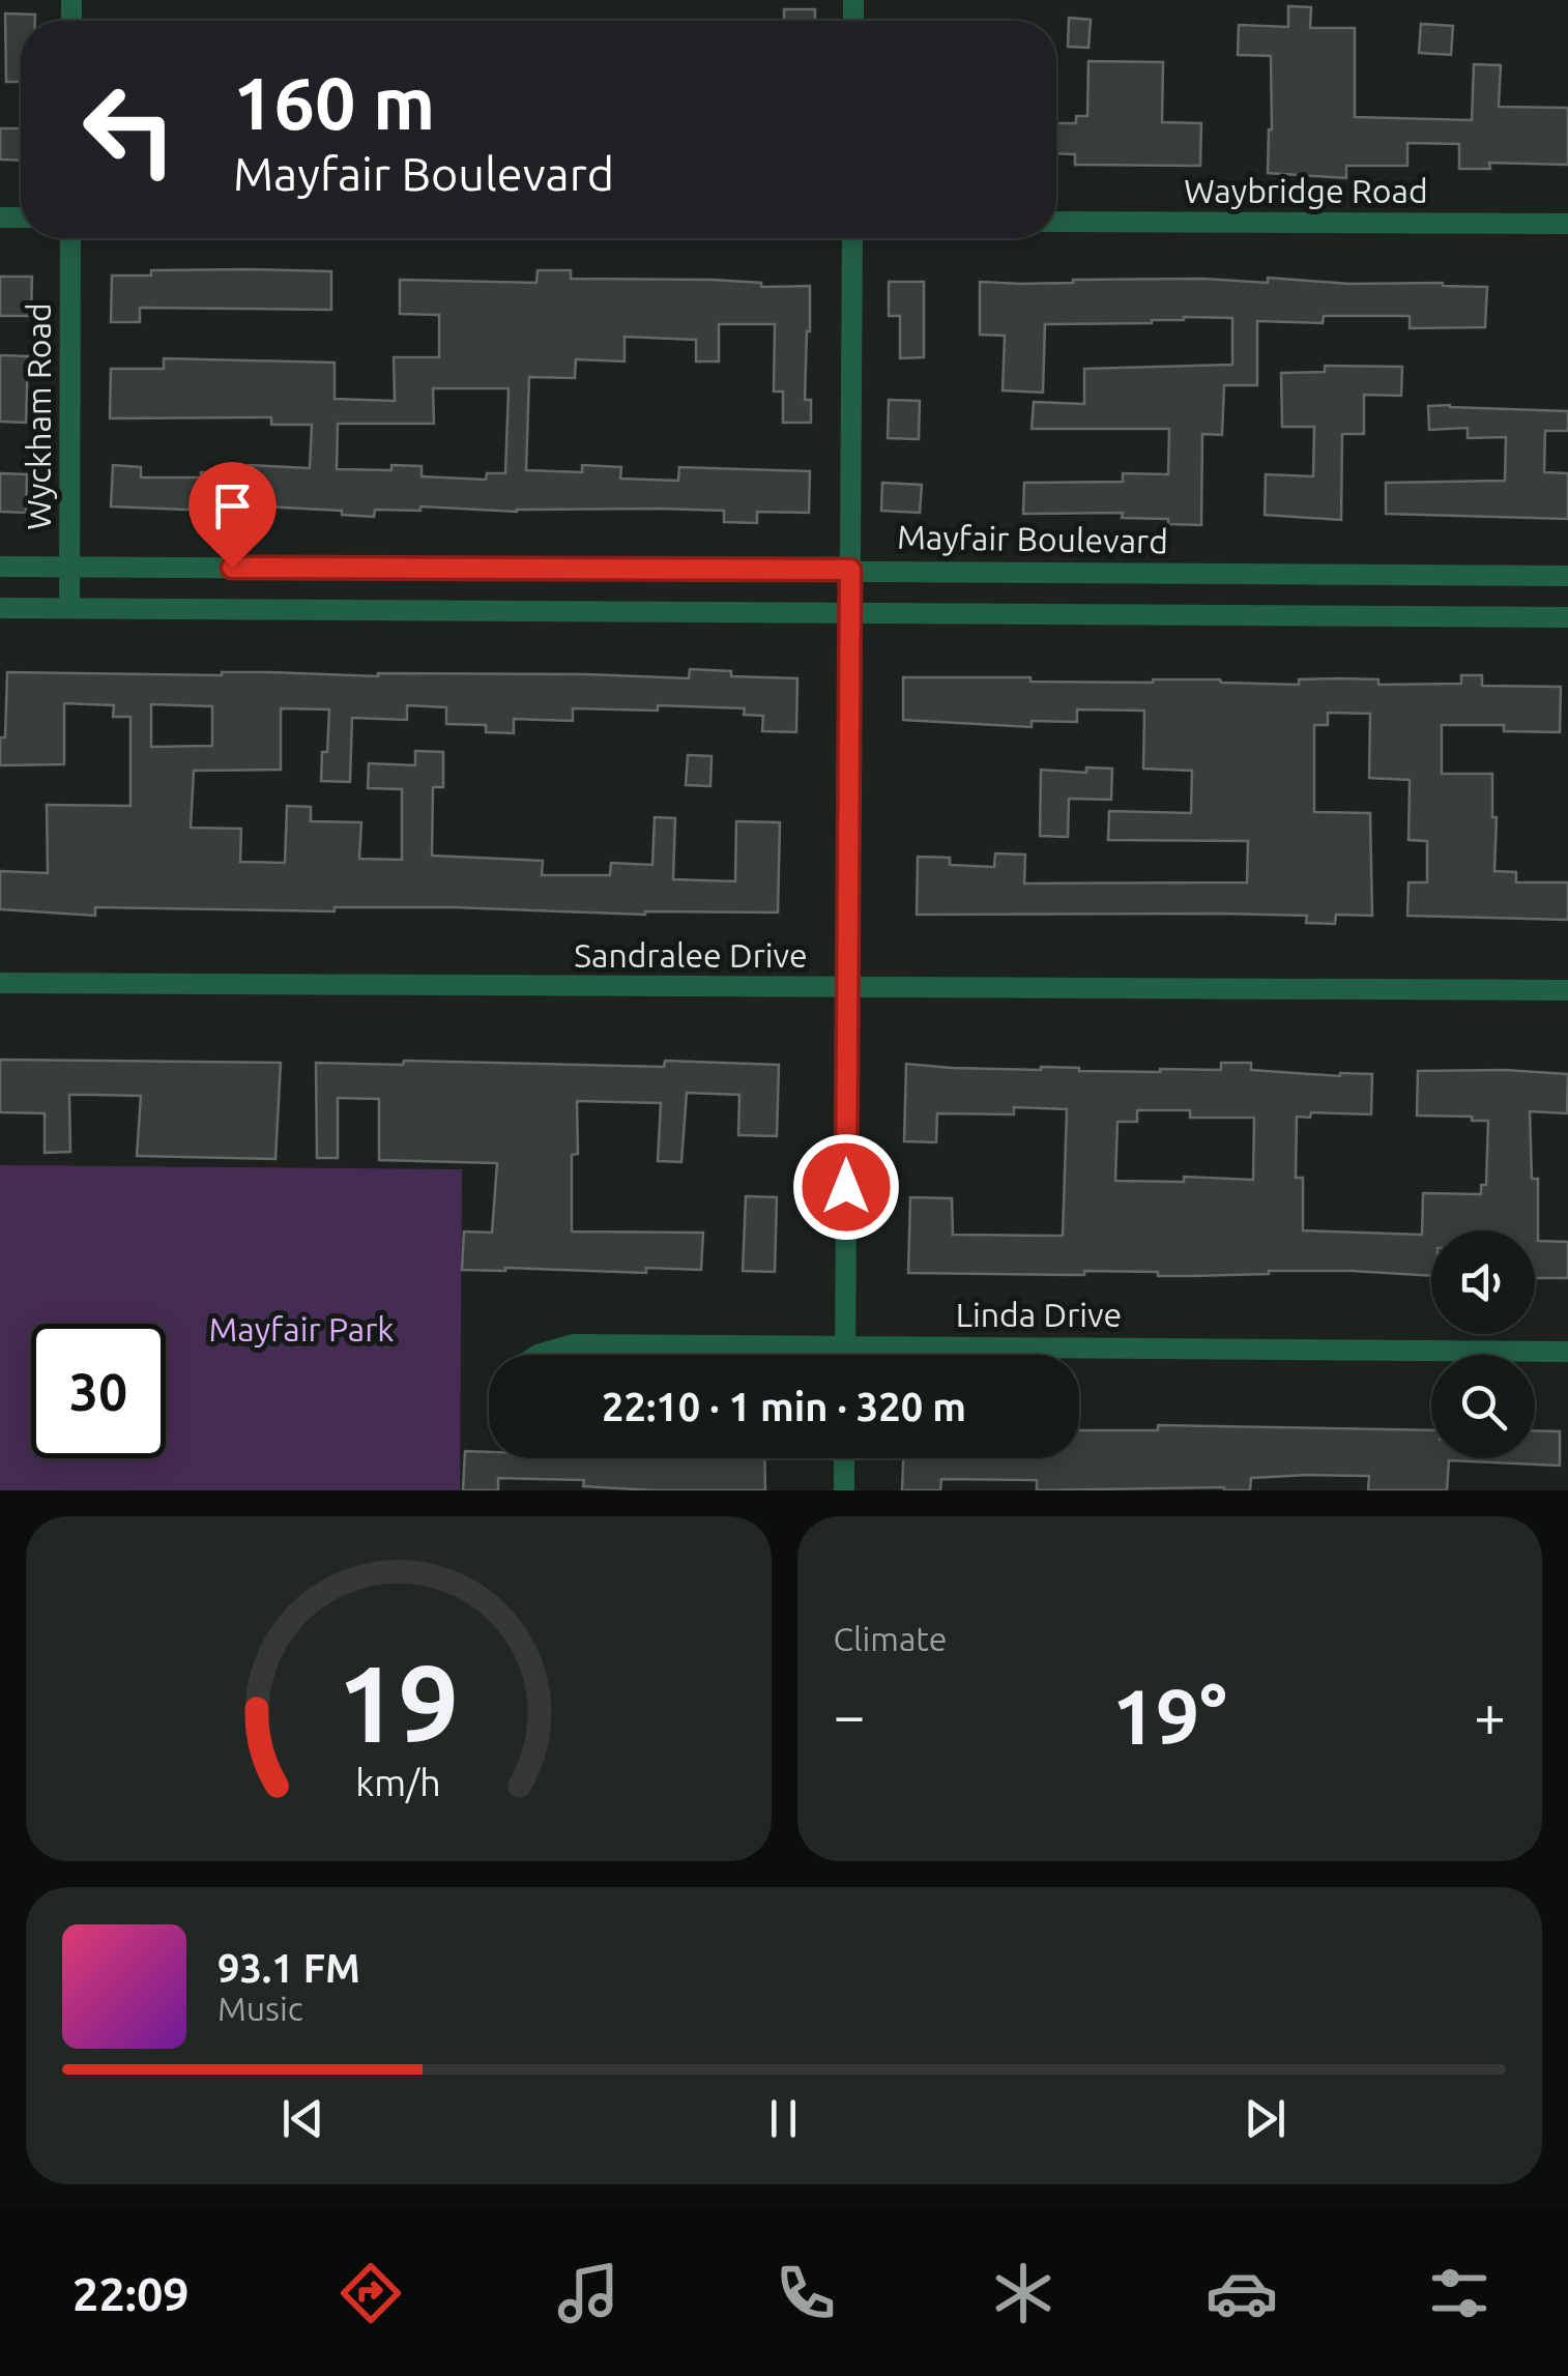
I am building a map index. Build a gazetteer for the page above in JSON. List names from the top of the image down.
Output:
{
  "streets": {
    "street": [
      "Waybridge Road",
      "Wyckham Road",
      "Mayfair Boulevard",
      "Sandralee Drive",
      "Linda Drive"
    ]
  },
  "crossings": [
    ["Wyckham Road", "Mayfair Boulevard"]
  ],
  "parks": ["Mayfair Park"],
  "page": {
    "turn": ["160 m", "Mayfair Boulevard"],
    "limit": "30",
    "trip": "22:10 · 1 min · 320 m",
    "tile": "Climate",
    "heat": ["−", "19°", "+"],
    "song": ["93.1 FM", "Music"],
    "tabs": "22:09",
    "gauge": ["19", "km/h"]
  }
}
